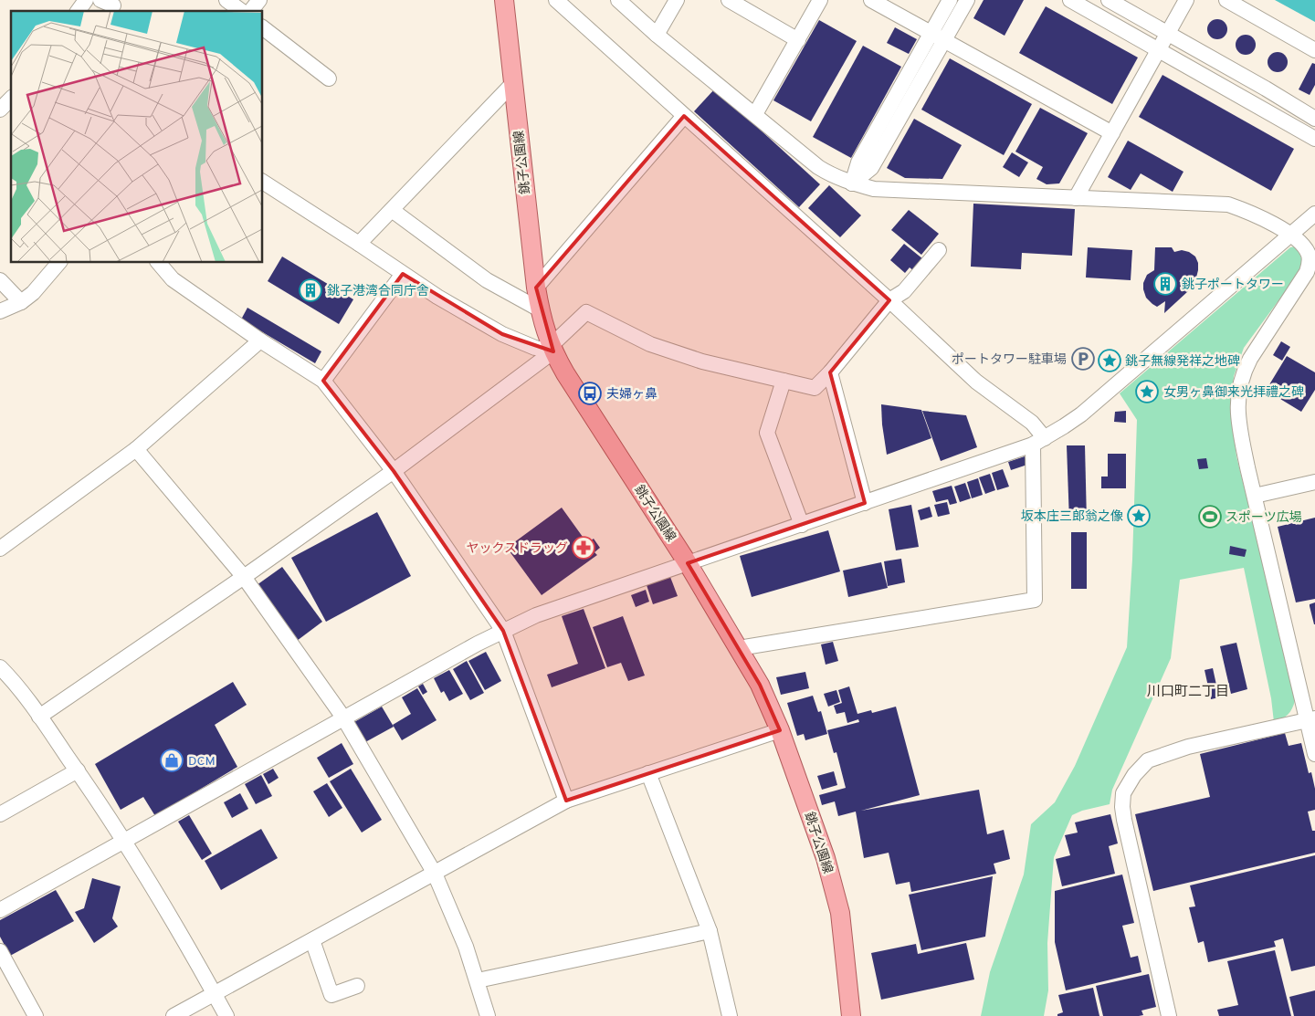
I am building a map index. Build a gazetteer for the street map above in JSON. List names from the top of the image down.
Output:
{
  "streets": {
    "main road": ["銚子公園線"]
  },
  "districts": ["川口町二丁目"],
  "places": {
    "building": ["銚子ポートタワー", "銚子港湾合同庁舎"],
    "parking": ["ポートタワー駐車場"],
    "place": ["銚子無線発祥之地碑", "女男ヶ鼻御来光拝禮之碑", "坂本庄三郎翁之像"],
    "bus stop": ["夫婦ヶ鼻"],
    "sports": ["スポーツ広場"],
    "pharmacy": ["ヤックスドラッグ"],
    "shop": ["DCM"]
  }
}
